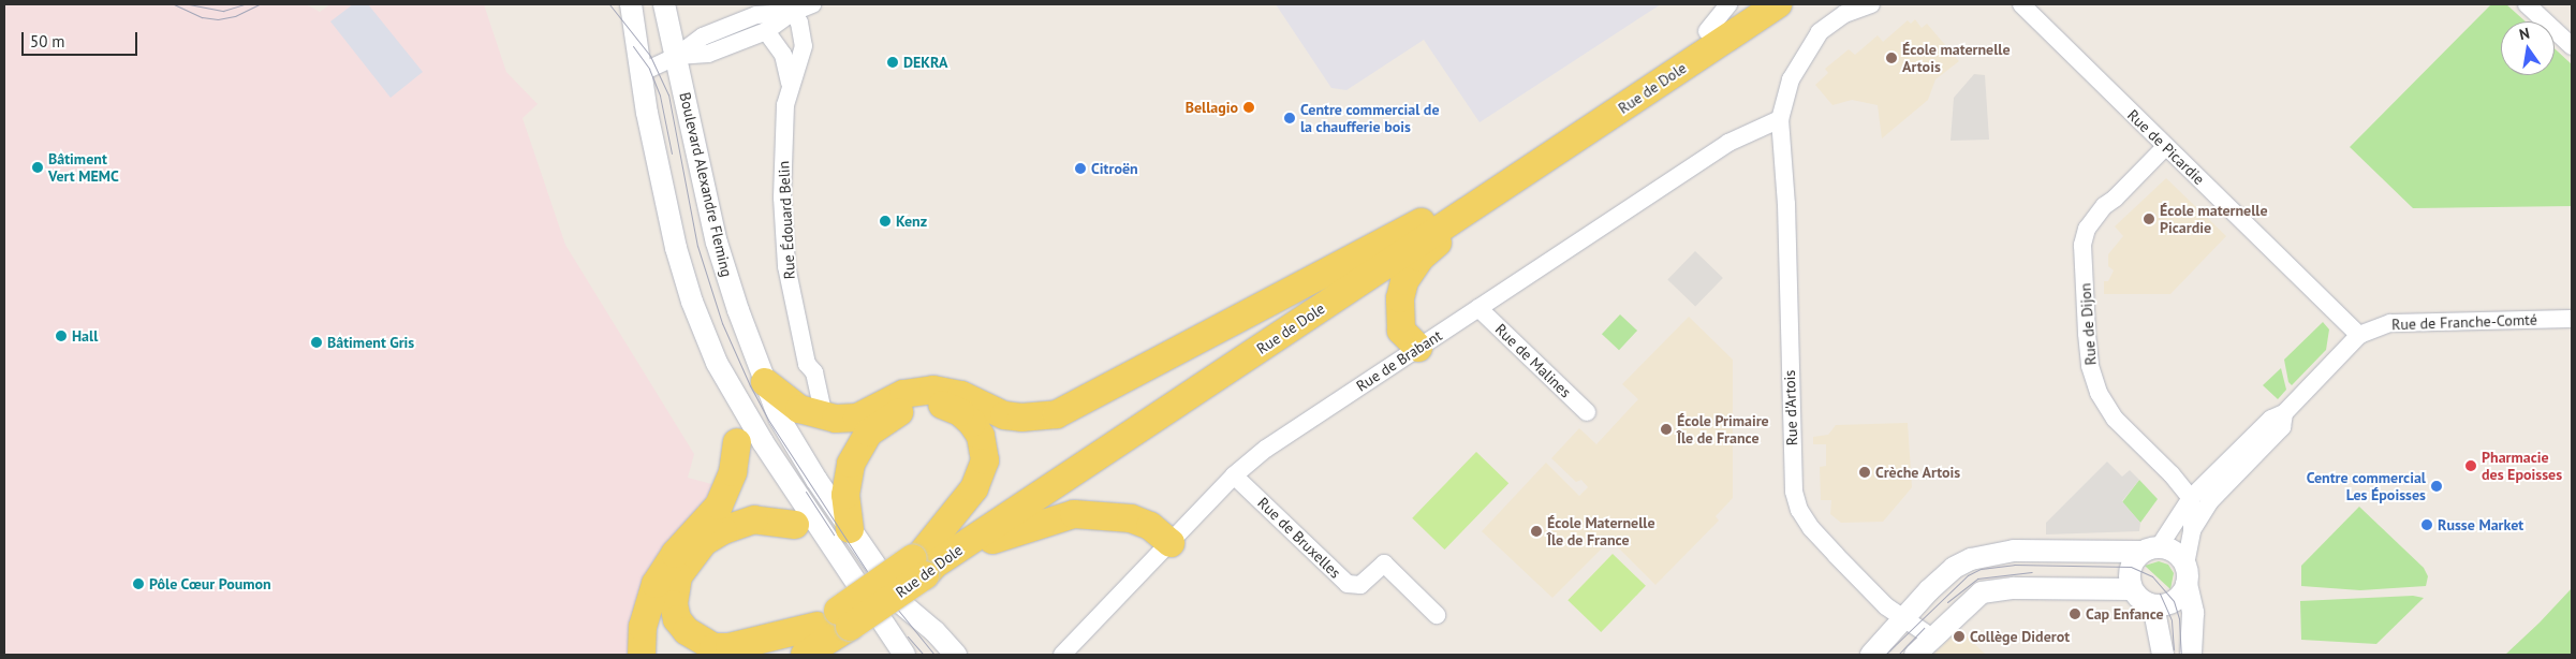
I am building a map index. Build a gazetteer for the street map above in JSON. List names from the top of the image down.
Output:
{
  "streets": {
    "main road": ["Rue de Dole"],
    "street": [
      "Rue de Picardie",
      "Boulevard Alexandre Fleming",
      "Rue Édouard Belin",
      "Rue de Franche-Comté",
      "Rue de Dijon",
      "Rue de Brabant",
      "Rue de Malines",
      "Rue d'Artois",
      "Rue de Bruxelles"
    ]
  },
  "crossings": [
    ["Rue de Picardie", "Rue de Franche-Comté"],
    ["Rue de Picardie", "Rue de Dijon"],
    ["Rue de Brabant", "Rue de Malines"],
    ["Rue de Brabant", "Rue d'Artois"],
    ["Rue de Brabant", "Rue de Bruxelles"]
  ],
  "places": [
    "École maternelle Artois",
    "DEKRA",
    "Bellagio",
    "Centre commercial de la chaufferie bois",
    "Bâtiment Vert MEMC",
    "Citroën",
    "École maternelle Picardie",
    "Kenz",
    "Hall",
    "Bâtiment Gris",
    "École Primaire Île de France",
    "Pharmacie des Epoisses",
    "Crèche Artois",
    "Centre commercial Les Époisses",
    "Russe Market",
    "École Maternelle Île de France",
    "Pôle Cœur Poumon",
    "Cap Enfance",
    "Collège Diderot"
  ],
  "scale_bar": "50 m",
  "north": "top"
}
